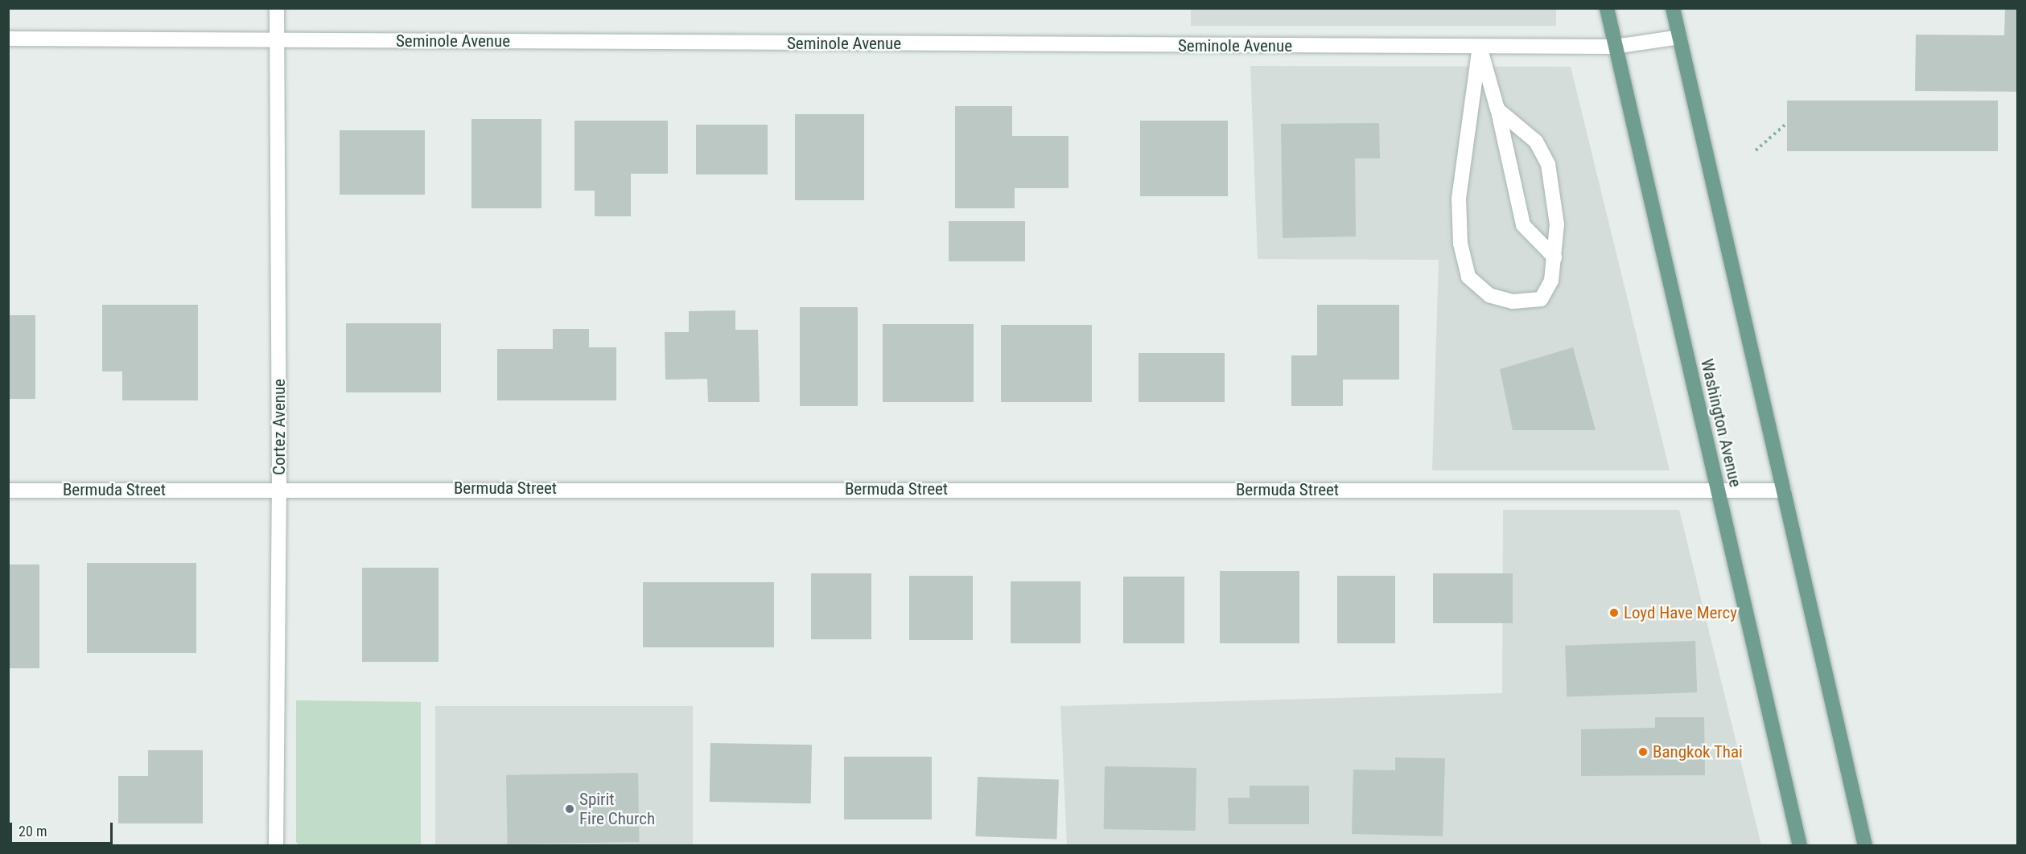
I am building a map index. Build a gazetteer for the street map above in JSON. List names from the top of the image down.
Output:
{
  "streets": {
    "main road": ["Washington Avenue"],
    "street": ["Seminole Avenue", "Cortez Avenue", "Bermuda Street"]
  },
  "crossings": [
    ["Seminole Avenue", "Washington Avenue"],
    ["Seminole Avenue", "Cortez Avenue"],
    ["Washington Avenue", "Bermuda Street"],
    ["Cortez Avenue", "Bermuda Street"]
  ],
  "places": ["Loyd Have Mercy", "Bangkok Thai", "Spirit Fire Church"],
  "scale_bar": "20 m"
}
